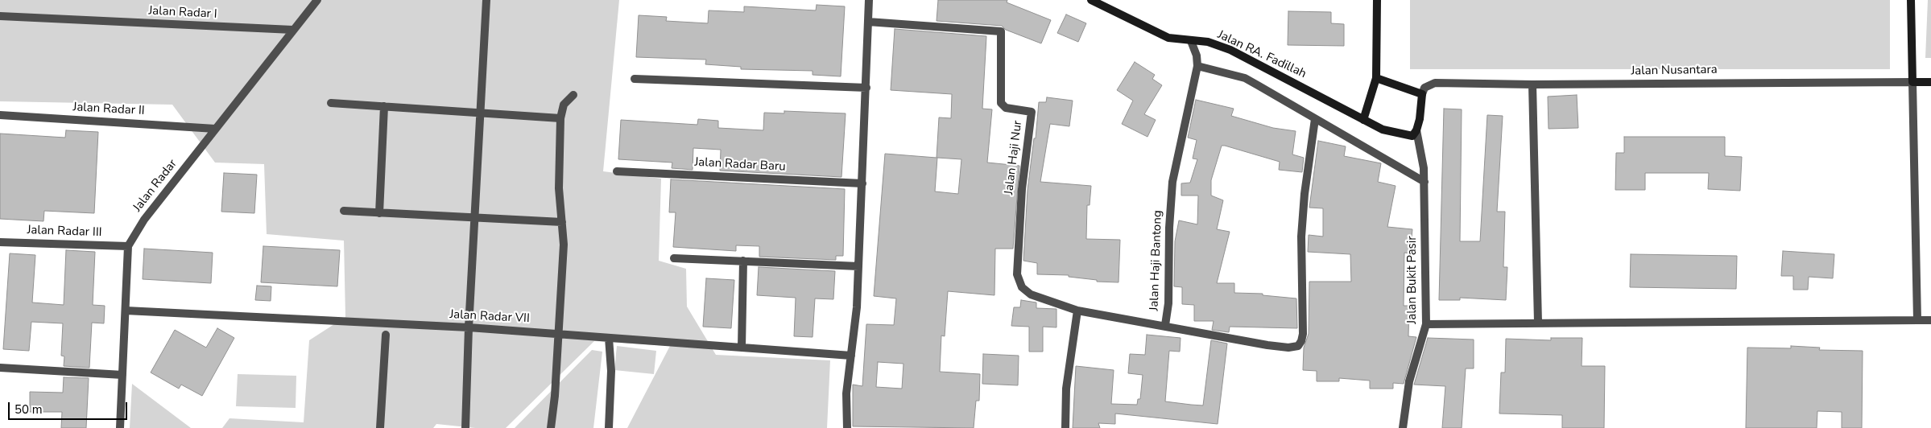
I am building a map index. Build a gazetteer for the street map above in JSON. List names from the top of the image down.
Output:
{
  "streets": {
    "main road": ["Jalan RA. Fadillah", "Jalan Nusantara"],
    "street": [
      "Jalan Radar I",
      "Jalan Radar II",
      "Jalan Haji Nur",
      "Jalan Radar Baru",
      "Jalan Radar",
      "Jalan Radar III",
      "Jalan Haji Bantong",
      "Jalan Bukit Pasir",
      "Jalan Radar VII"
    ]
  },
  "crossings": [
    ["Jalan Radar I", "Jalan Radar"],
    ["Jalan RA. Fadillah", "Jalan Haji Bantong"],
    ["Jalan RA. Fadillah", "Jalan Bukit Pasir"],
    ["Jalan Radar II", "Jalan Radar"],
    ["Jalan Haji Nur", "Jalan Haji Bantong"],
    ["Jalan Radar", "Jalan Radar III"],
    ["Jalan Radar", "Jalan Radar VII"]
  ],
  "scale_bar": "50 m"
}
